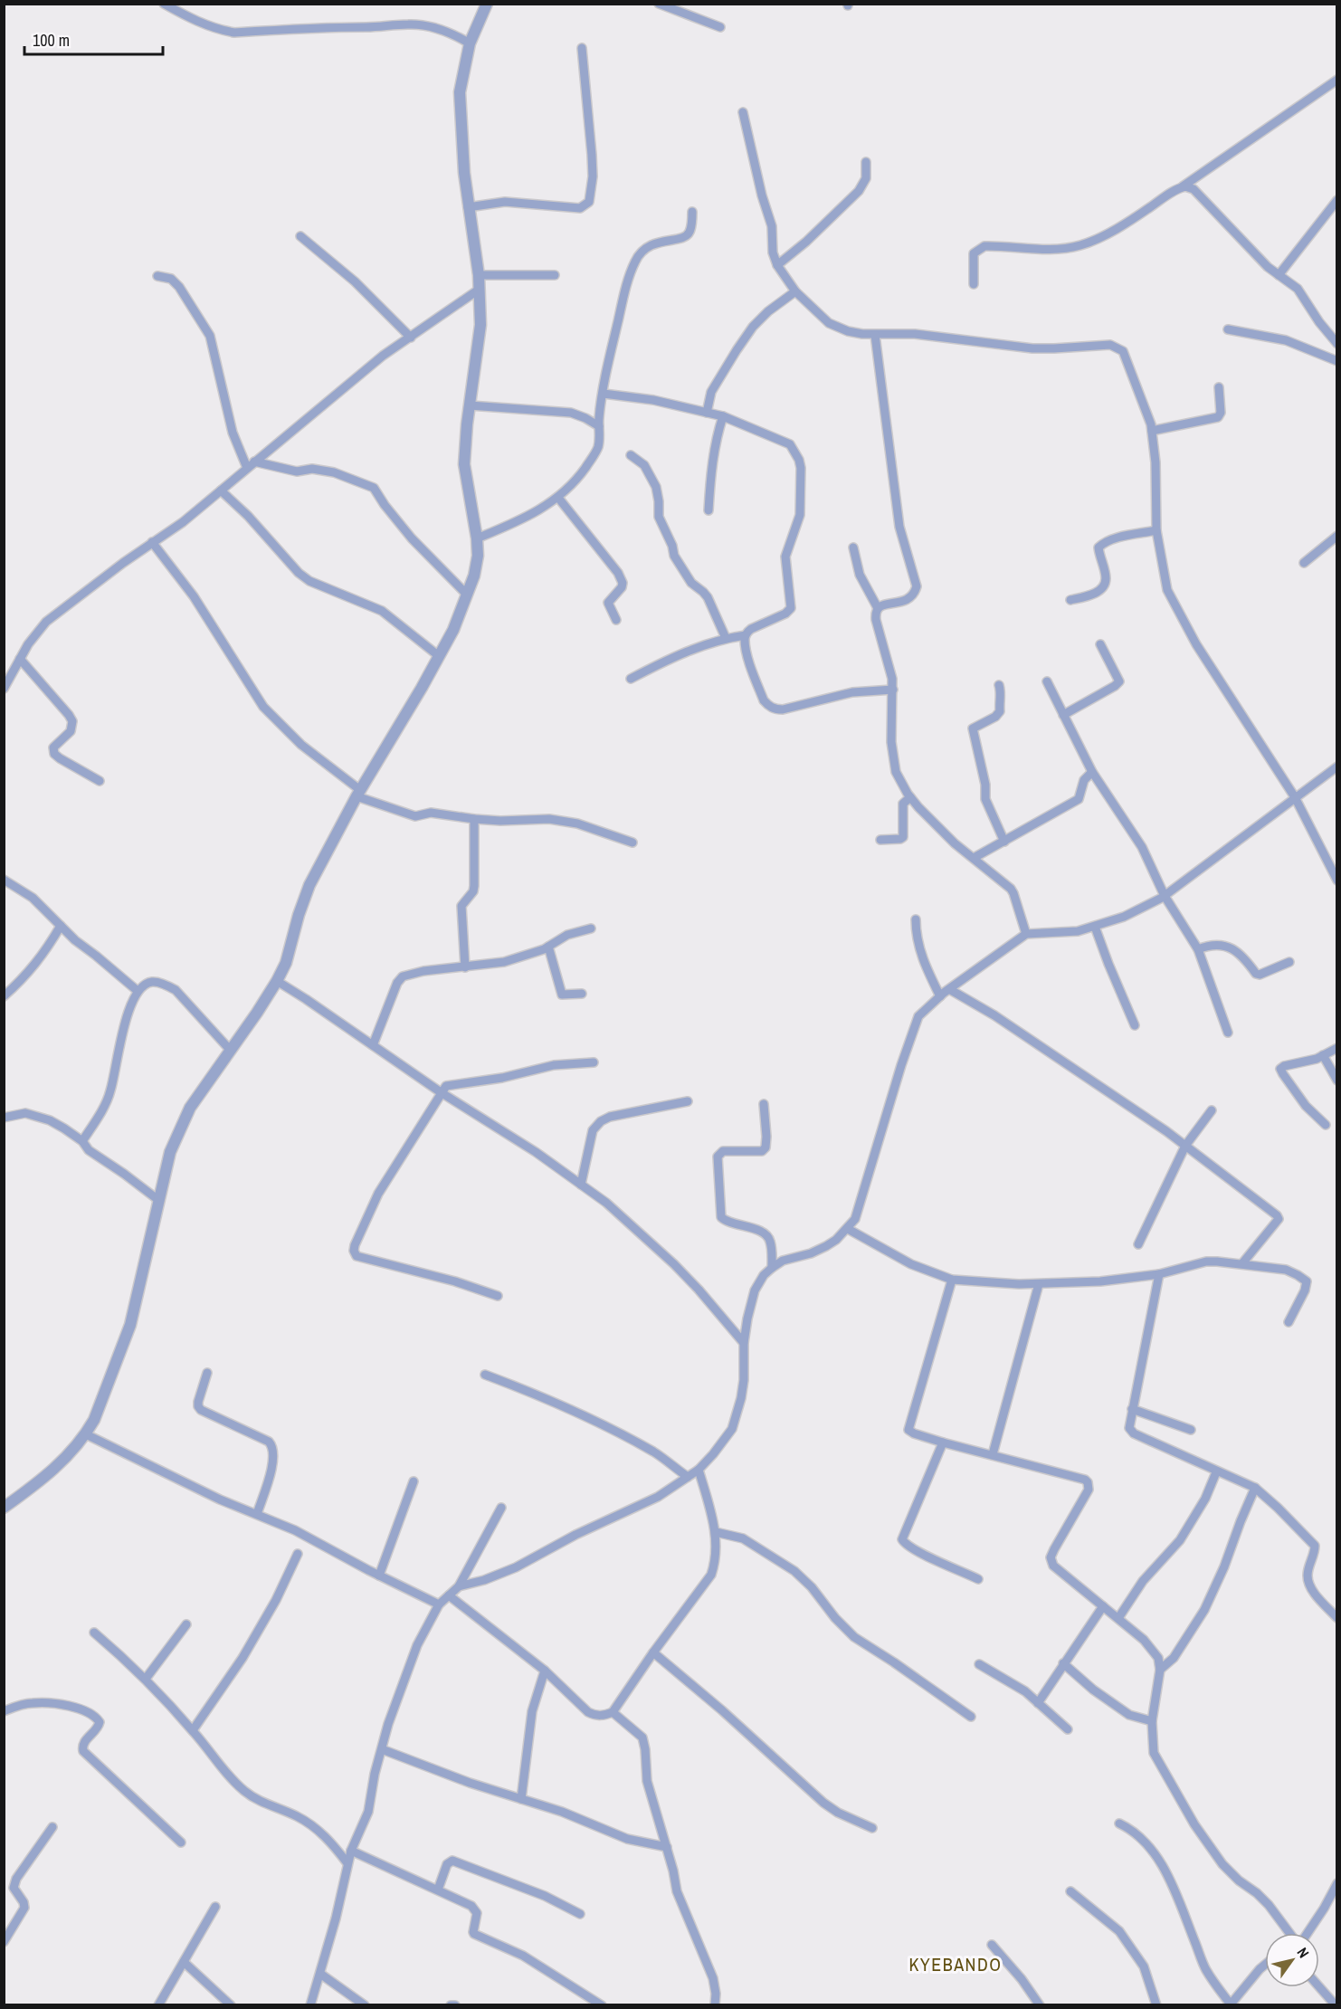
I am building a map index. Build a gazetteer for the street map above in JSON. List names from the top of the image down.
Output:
{
  "districts": ["KYEBANDO"],
  "scale_bar": "100 m",
  "north": "top right"
}
